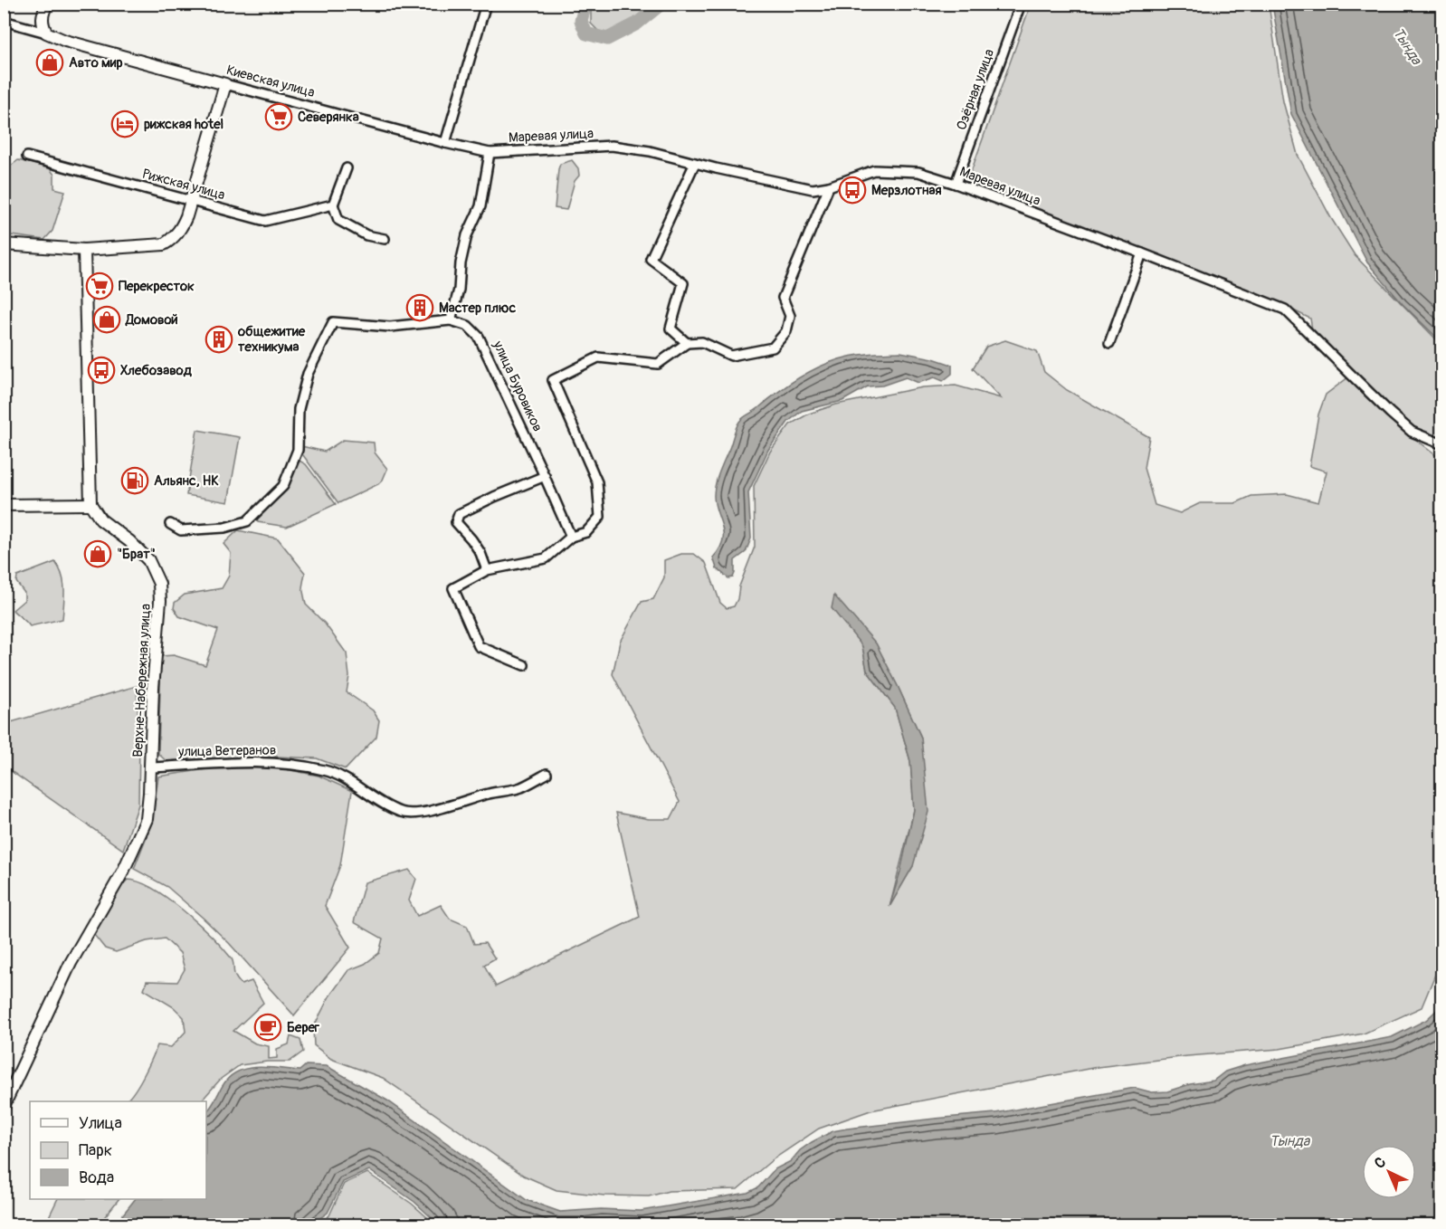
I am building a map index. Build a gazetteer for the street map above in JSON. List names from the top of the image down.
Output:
{
  "streets": {
    "street": [
      "Киевская улица",
      "Озёрная улица",
      "Маревая улица",
      "Рижская улица",
      "улица Буровиков",
      "Верхне-Набережная улица",
      "улица Ветеранов"
    ]
  },
  "crossings": [
    ["Киевская улица", "Маревая улица"],
    ["Озёрная улица", "Маревая улица"],
    ["Верхне-Набережная улица", "улица Ветеранов"]
  ],
  "water": ["Тында"],
  "places": {
    "shop": ["Авто мир", "Домовой", "\"Брат\""],
    "supermarket": ["Северянка", "Перекресток"],
    "hotel": ["рижская hotel"],
    "bus stop": ["Мерзлотная", "Хлебозавод"],
    "building": ["Мастер плюс", "общежитие техникума"],
    "fuel station": ["Альянс, НК"],
    "cafe": ["Берег"]
  },
  "legend": ["Улица", "Парк", "Вода"],
  "north": "top left"
}
